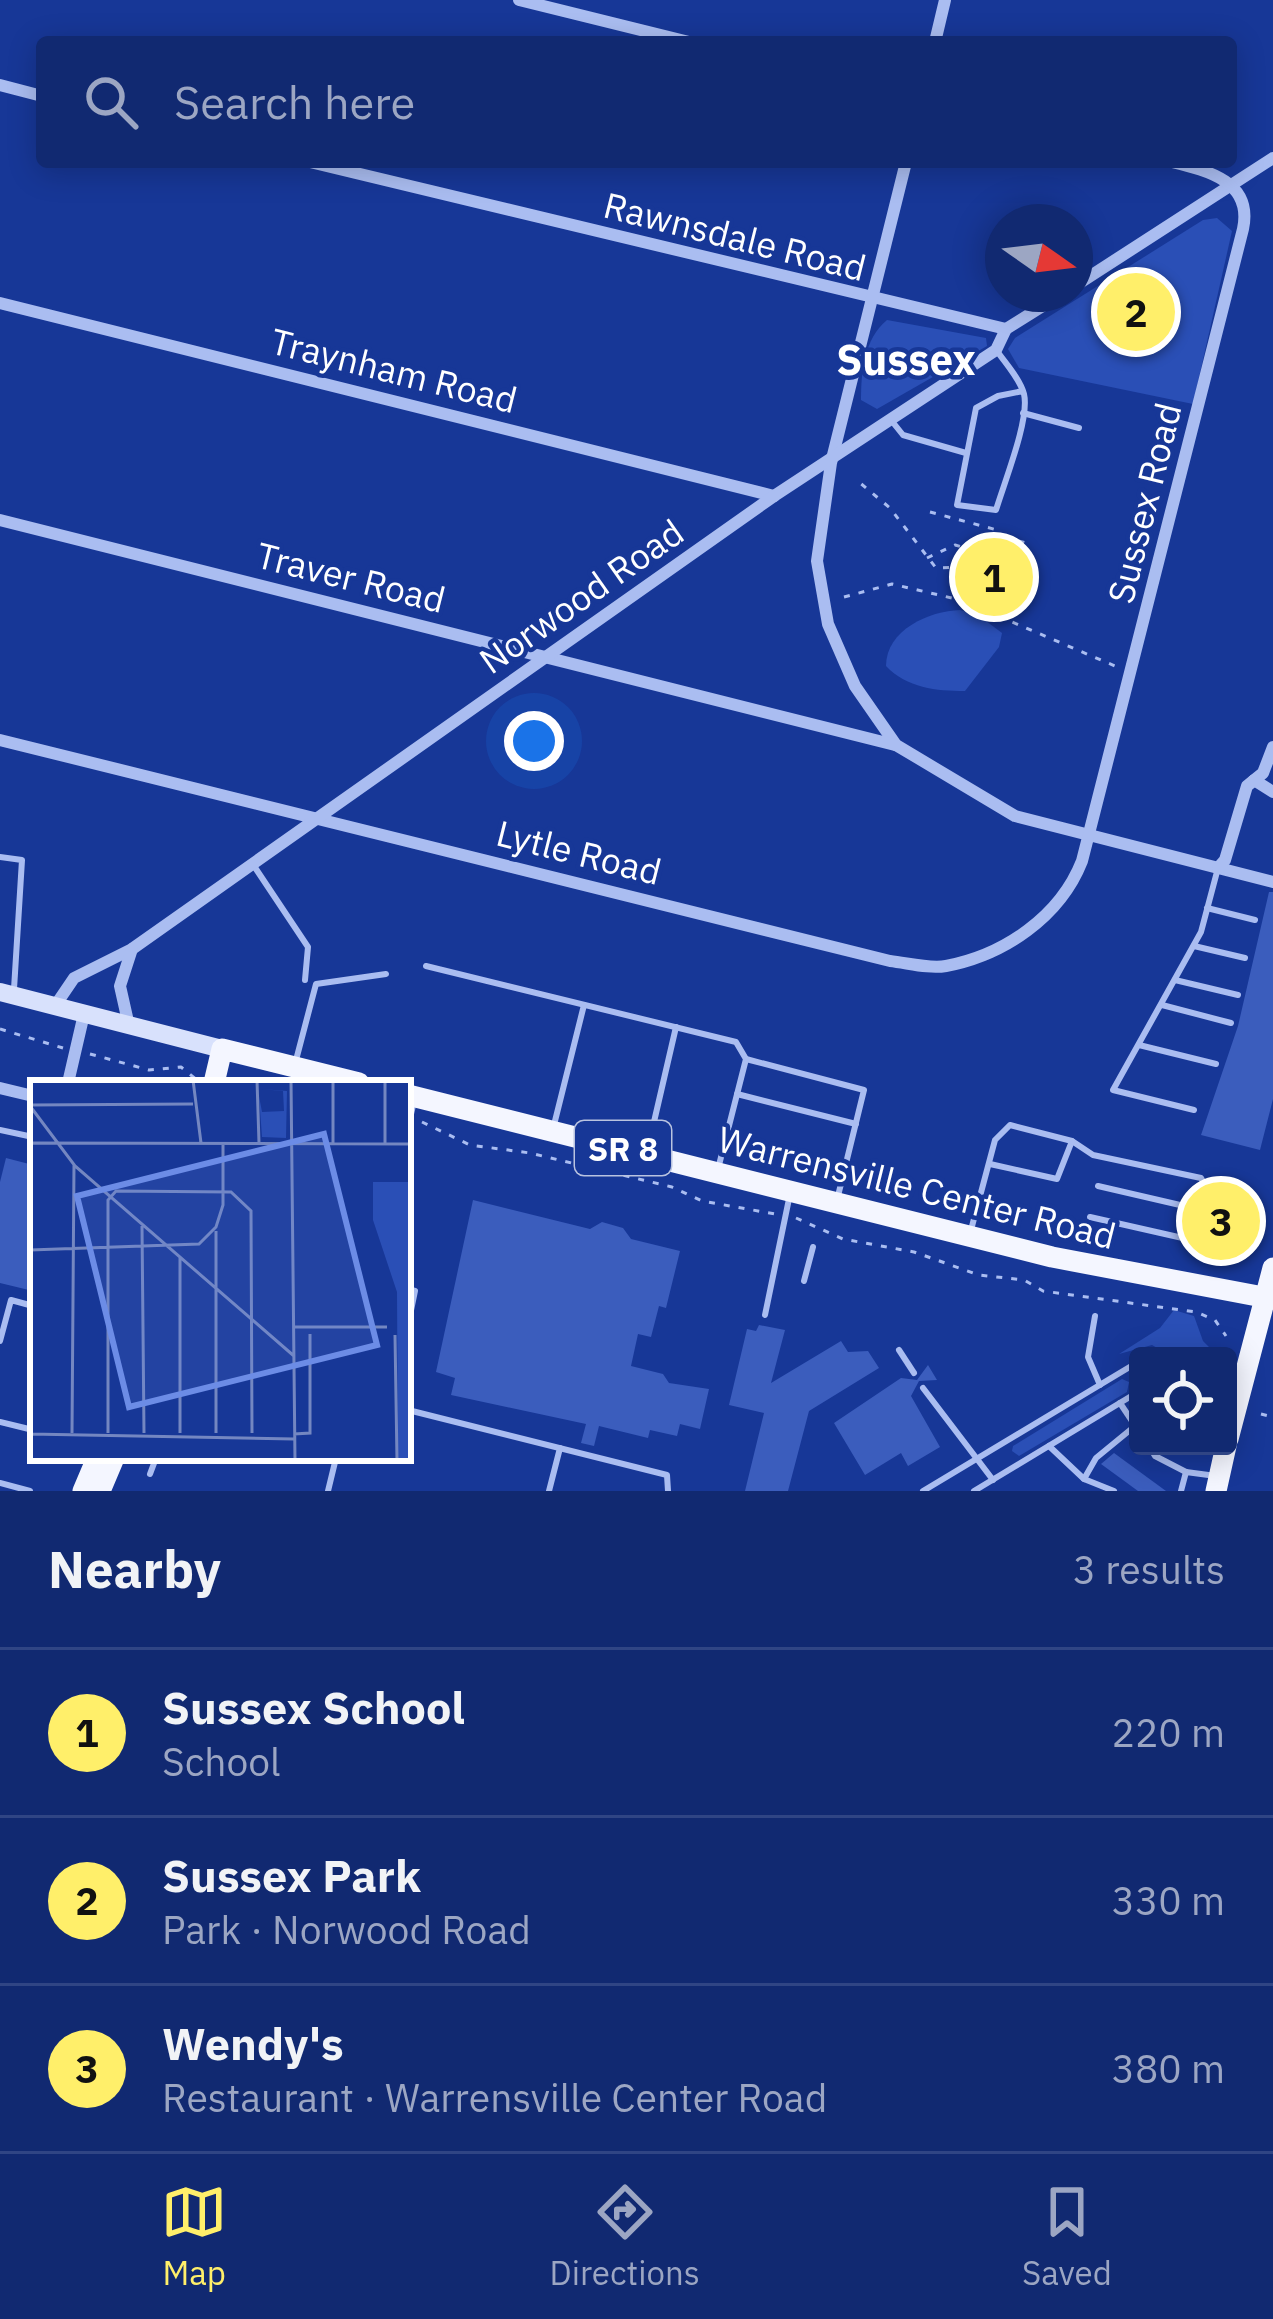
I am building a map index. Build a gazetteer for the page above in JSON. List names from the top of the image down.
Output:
{
  "streets": {
    "main road": ["SR 8", "Warrensville Center Road"],
    "street": [
      "Rawnsdale Road",
      "Traynham Road",
      "Sussex Road",
      "Traver Road",
      "Norwood Road",
      "Lytle Road"
    ]
  },
  "crossings": [
    ["Traynham Road", "Norwood Road"],
    ["Sussex Road", "Lytle Road"],
    ["Traver Road", "Norwood Road"],
    ["Norwood Road", "Lytle Road"]
  ],
  "districts": ["Sussex"],
  "north": "right",
  "page": {
    "search": "Search here",
    "pins": ["2", "1", "3"],
    "heading": ["Nearby", "3 results"],
    "list": [
      {
        "mark": "1",
        "name": "Sussex School",
        "note": "School",
        "value": "220 m"
      },
      {
        "mark": "2",
        "name": "Sussex Park",
        "note": "Park · Norwood Road",
        "value": "330 m"
      },
      {
        "mark": "3",
        "name": "Wendy's",
        "note": "Restaurant · Warrensville Center Road",
        "value": "380 m"
      }
    ],
    "nav": ["Map", "Directions", "Saved"]
  }
}
